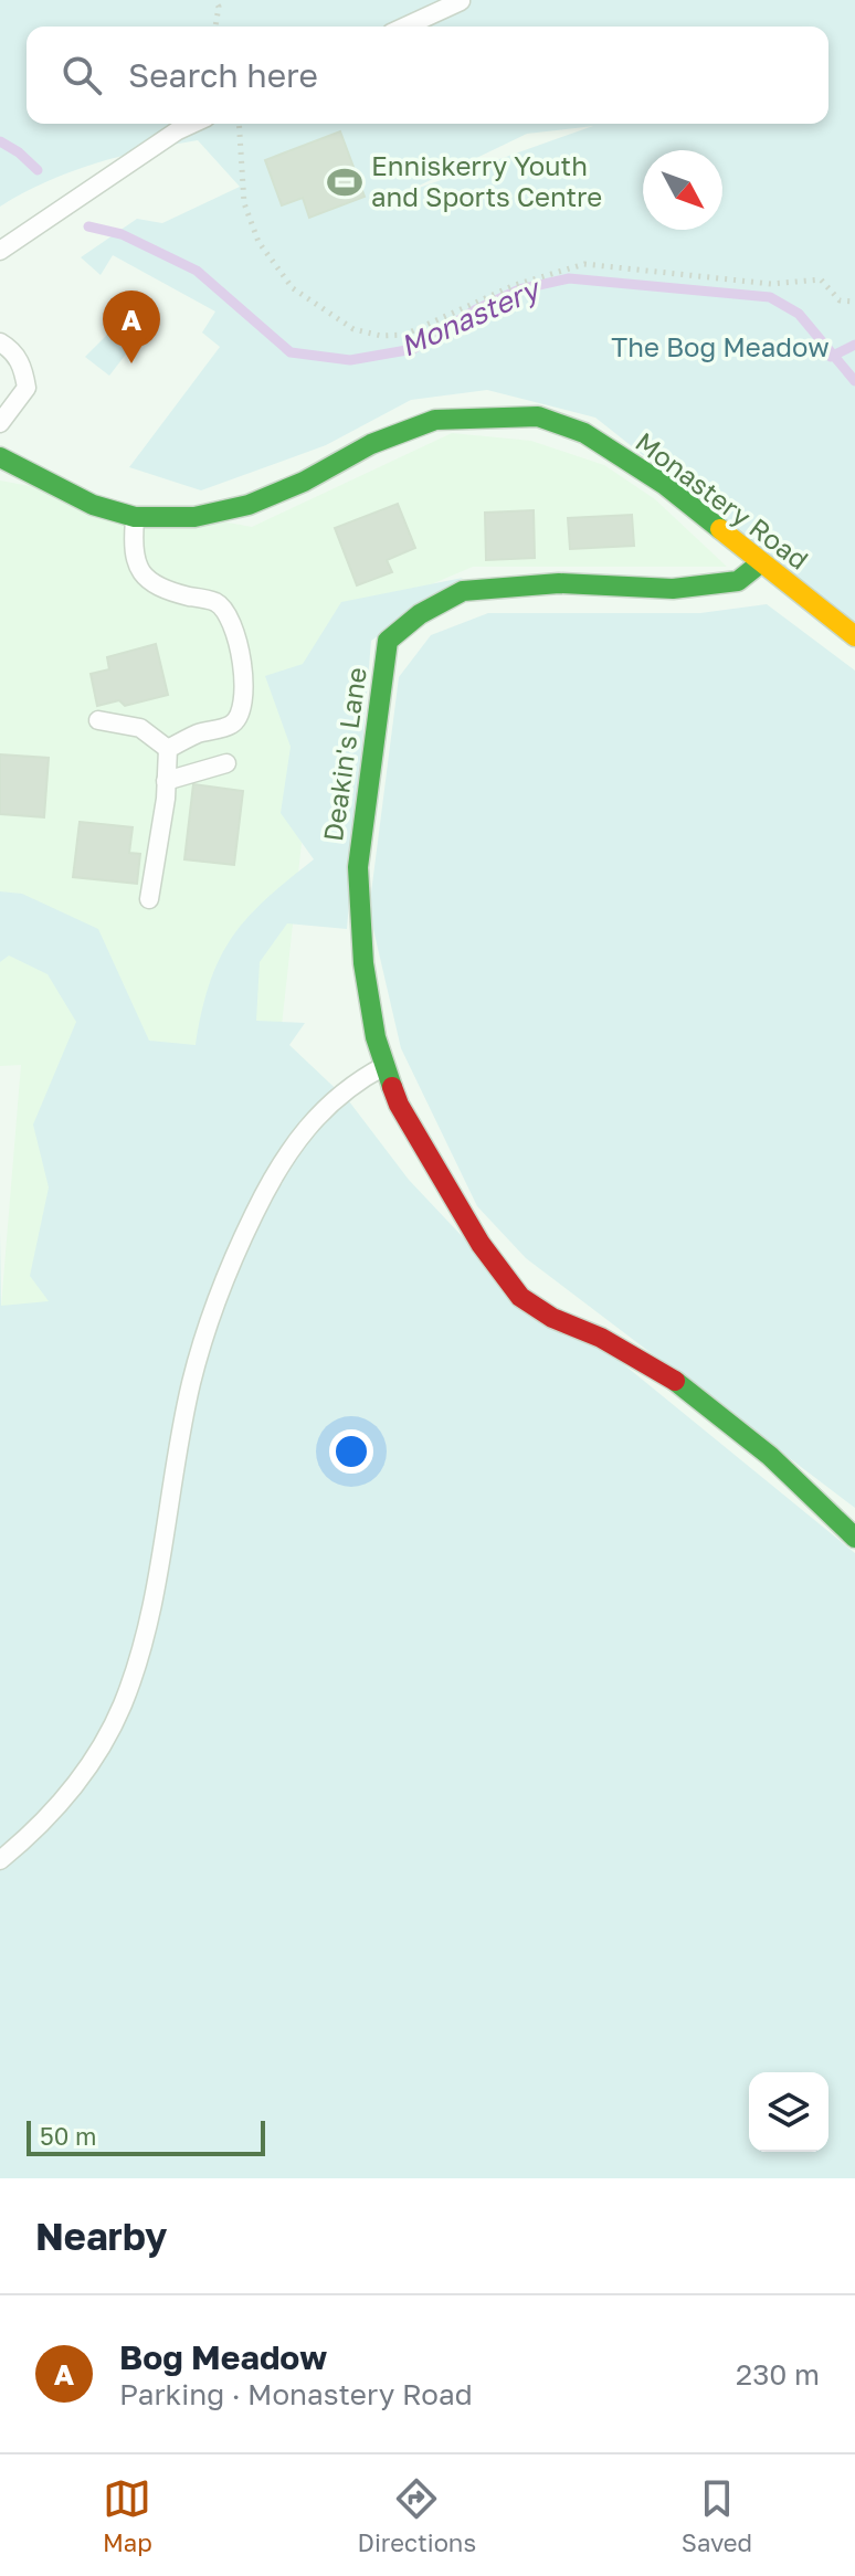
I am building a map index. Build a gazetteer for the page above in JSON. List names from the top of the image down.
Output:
{
  "streets": {
    "street": ["Monastery Road", "Deakin's Lane"]
  },
  "crossings": [
    ["Monastery Road", "Deakin's Lane"]
  ],
  "water": ["Monastery"],
  "parks": ["The Bog Meadow"],
  "places": {
    "sports": ["Enniskerry Youth and Sports Centre"]
  },
  "scale_bar": "50 m",
  "north": "bottom right",
  "page": {
    "search": "Search here",
    "pins": "A",
    "scale": "50 m",
    "heading": "Nearby",
    "list": [
      {
        "mark": "A",
        "name": "Bog Meadow",
        "note": "Parking · Monastery Road",
        "value": "230 m"
      }
    ],
    "nav": ["Map", "Directions", "Saved"]
  }
}
